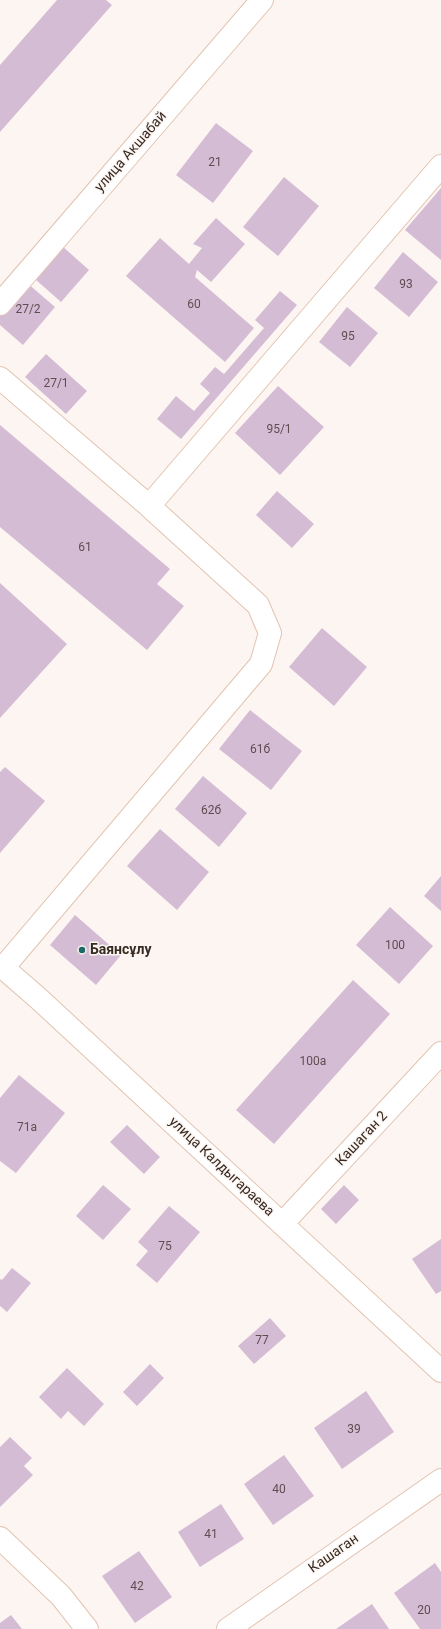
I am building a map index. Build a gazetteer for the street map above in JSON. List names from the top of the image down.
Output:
{
  "streets": {
    "street": [
      "улица Акшабай",
      "Кашаган 2",
      "улица Калдыгараева",
      "Кашаган"
    ]
  },
  "crossings": [
    ["Кашаган 2", "улица Калдыгараева"]
  ],
  "places": ["Баянсұлу"],
  "house_numbers": [
    "21",
    "93",
    "60",
    "27/2",
    "95",
    "27/1",
    "95/1",
    "61",
    "61б",
    "62б",
    "100",
    "100а",
    "71а",
    "75",
    "77",
    "39",
    "40",
    "41",
    "42",
    "20"
  ]
}
